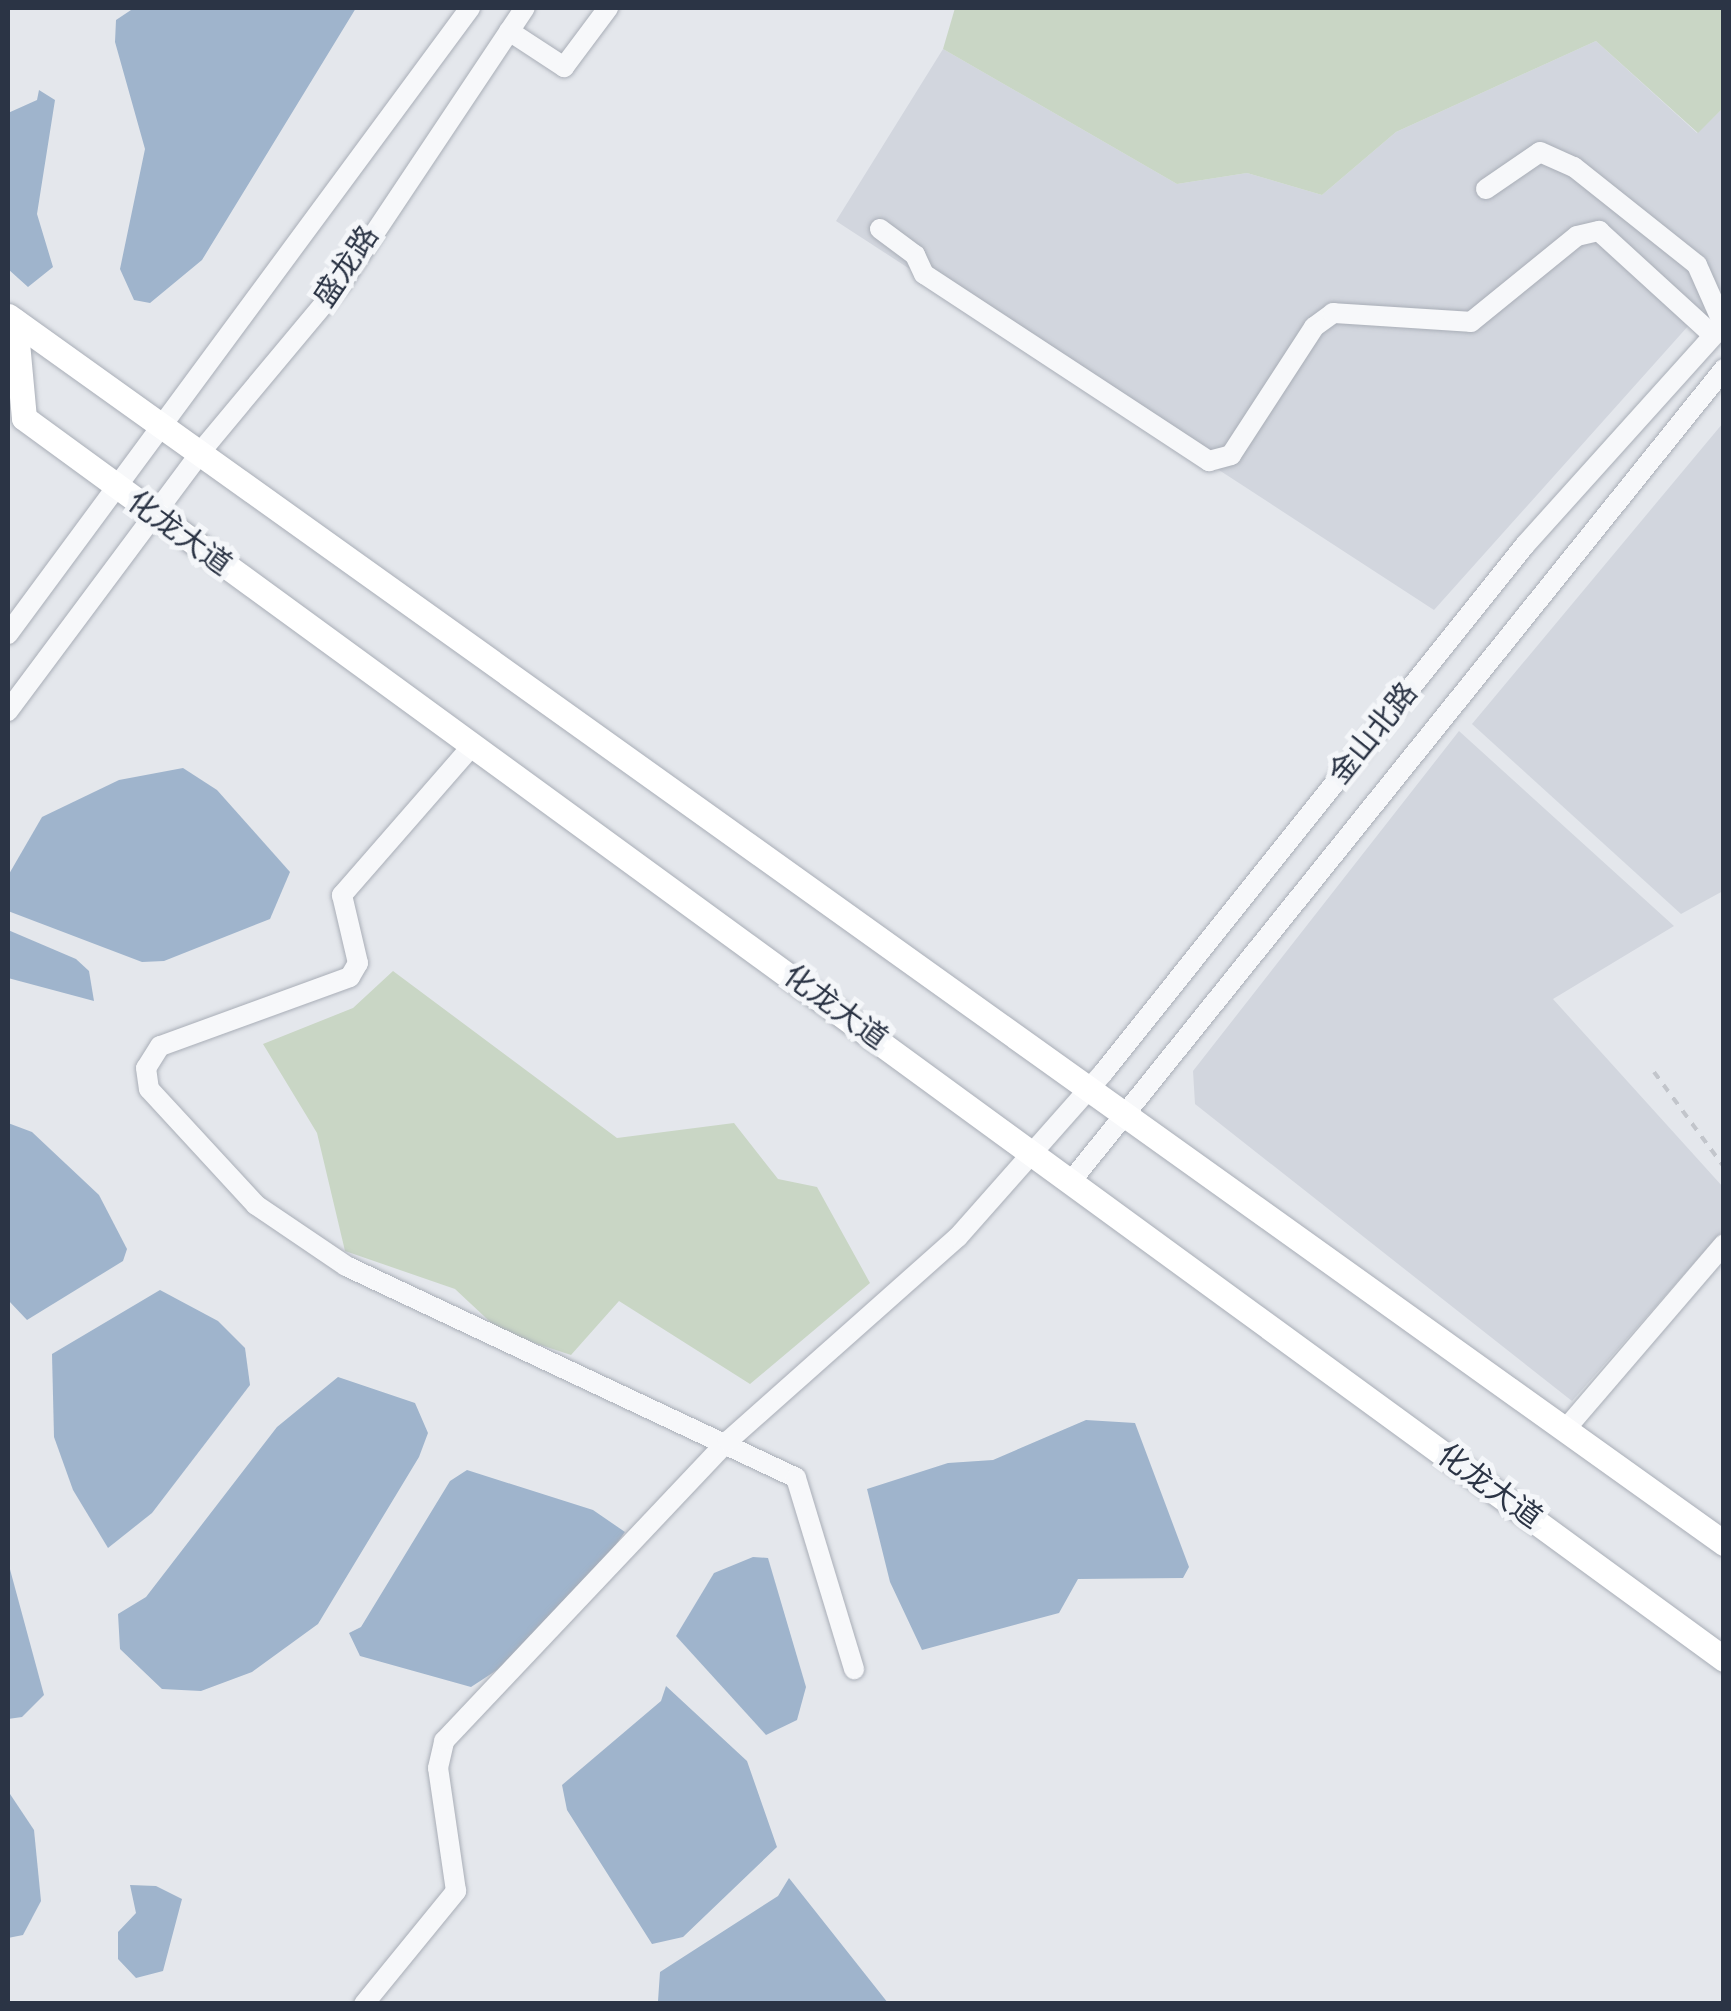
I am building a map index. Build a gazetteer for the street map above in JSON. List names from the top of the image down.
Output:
{
  "streets": {
    "main road": ["化龙大道"],
    "street": ["盛龙路", "金山北路"]
  },
  "crossings": [
    ["盛龙路", "化龙大道"],
    ["化龙大道", "金山北路"]
  ]
}
